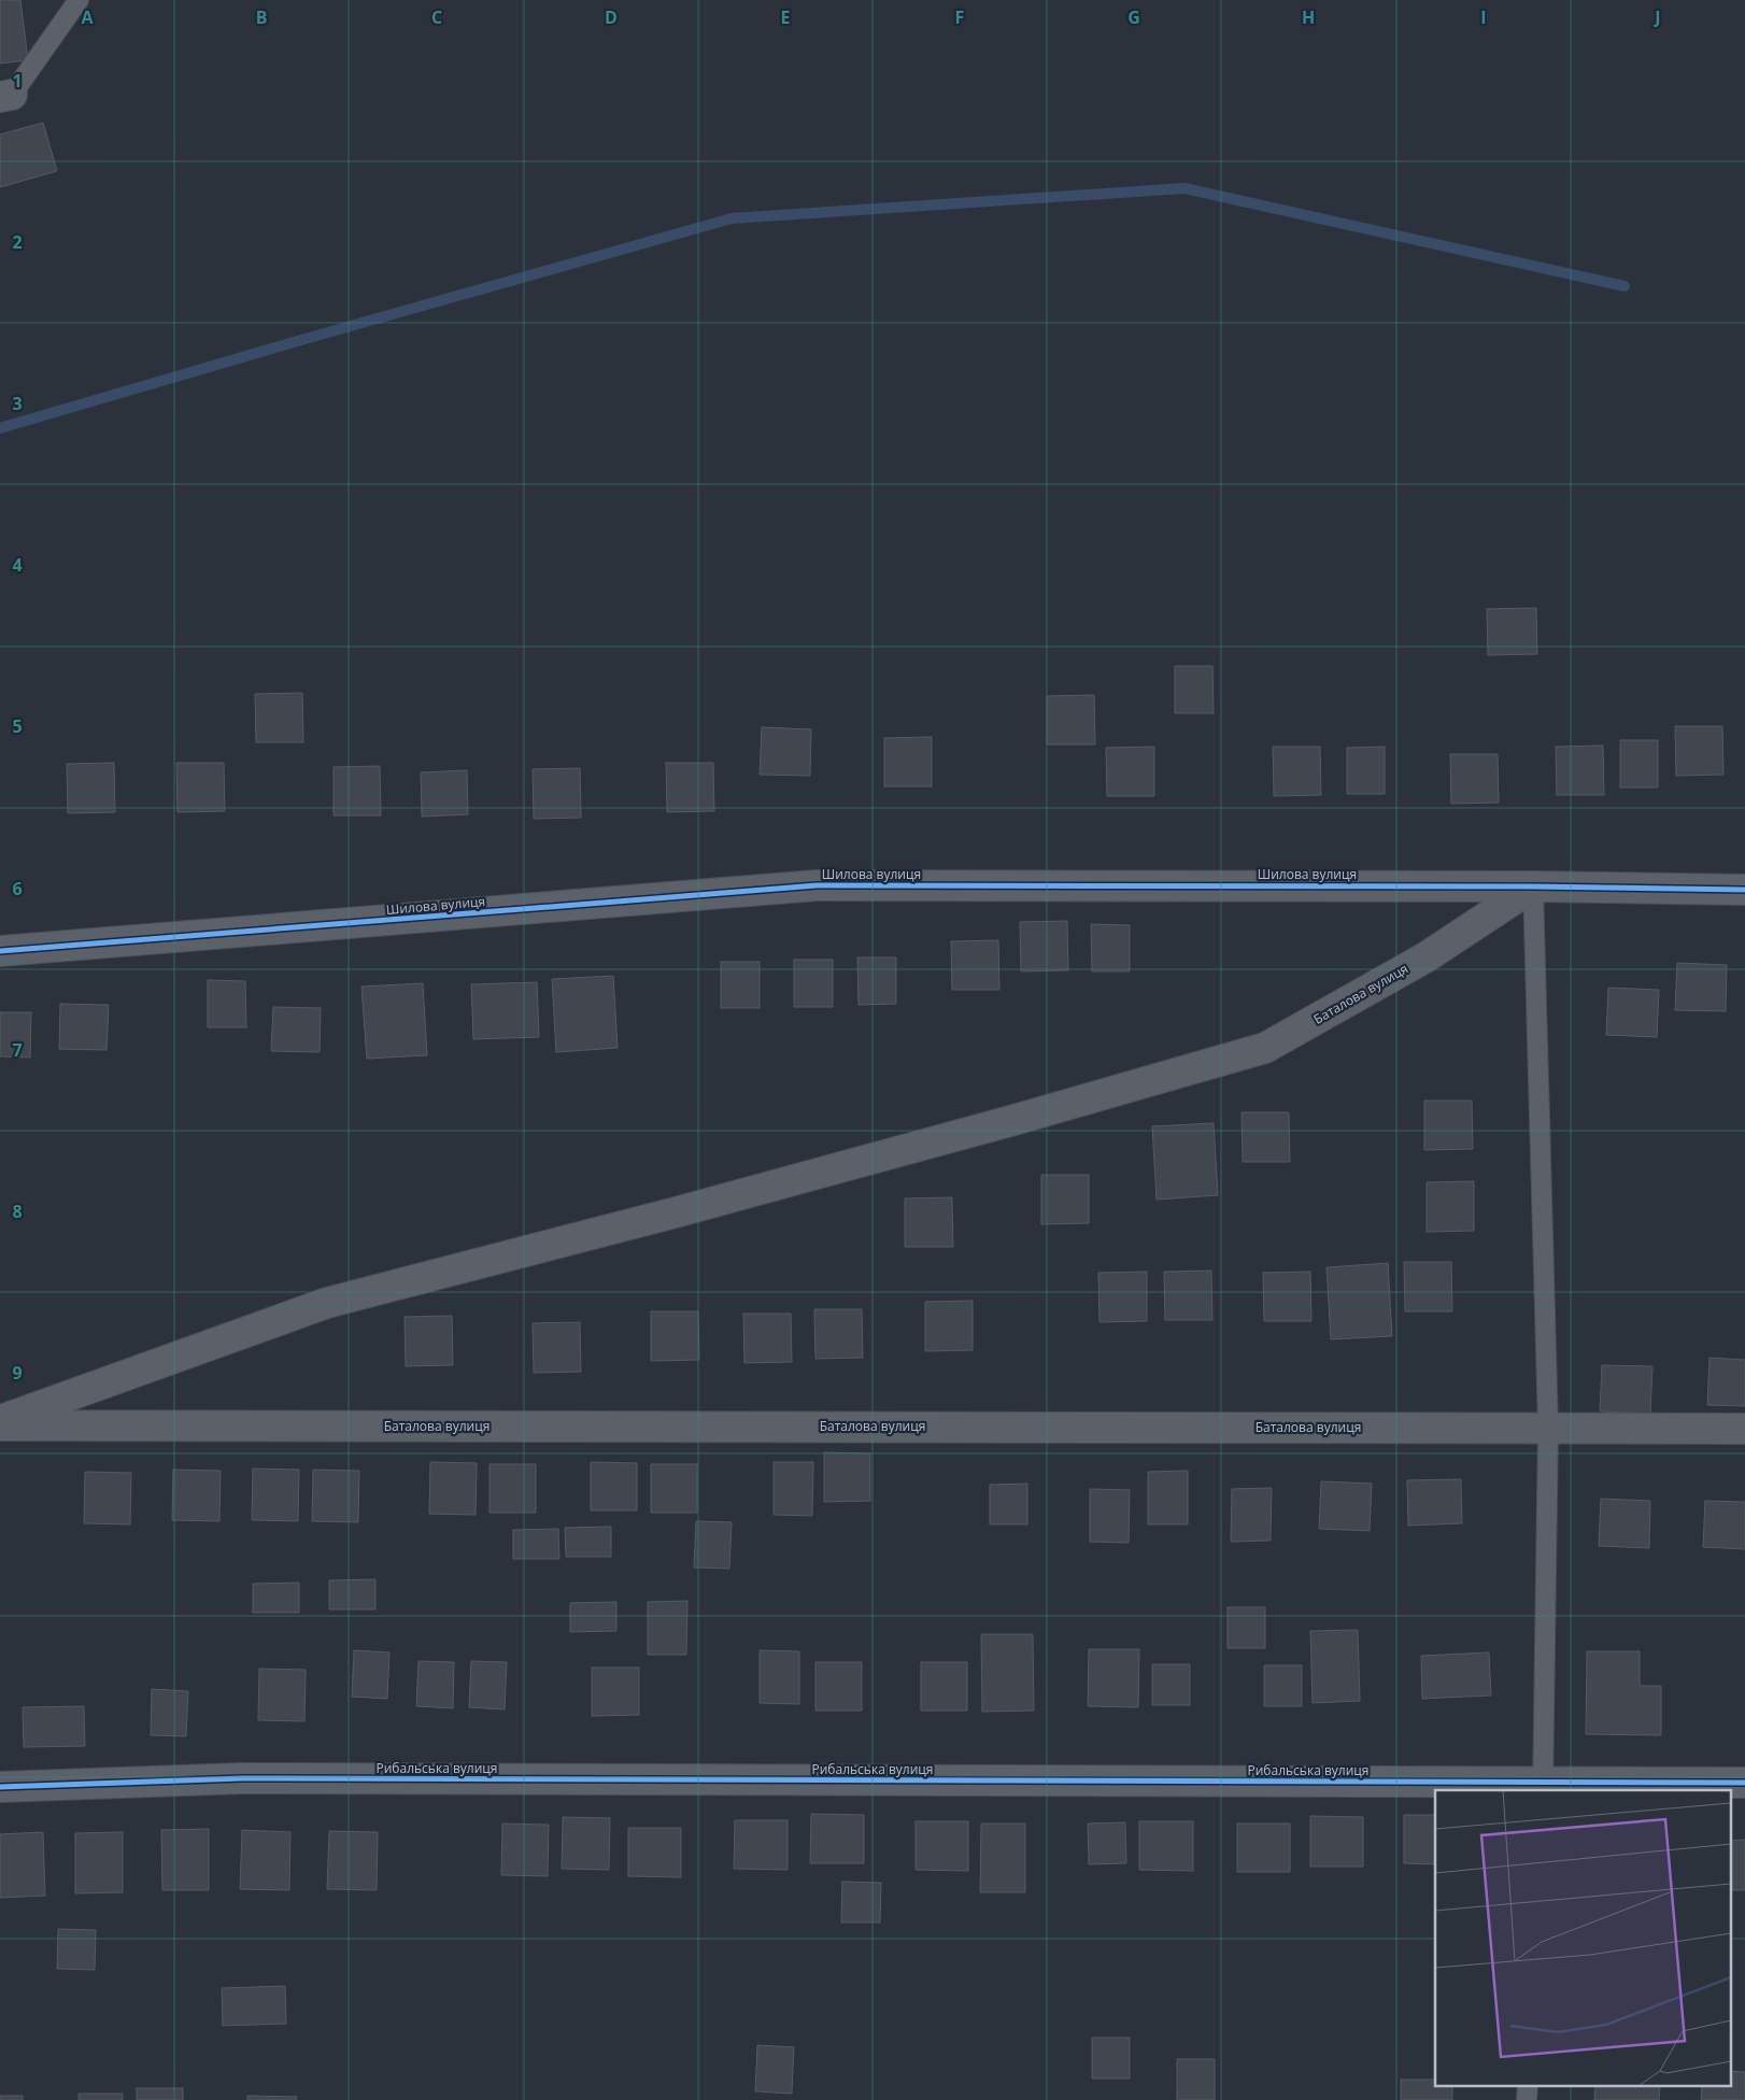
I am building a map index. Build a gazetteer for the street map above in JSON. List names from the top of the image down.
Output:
{
  "streets": {
    "street": ["Шилова вулиця", "Баталова вулиця", "Рибальська вулиця"]
  },
  "crossings": [
    ["Шилова вулиця", "Баталова вулиця"]
  ],
  "grid": {
    "columns": [
      "A",
      "B",
      "C",
      "D",
      "E",
      "F",
      "G",
      "H",
      "I",
      "J"
    ],
    "rows": [
      "1",
      "2",
      "3",
      "4",
      "5",
      "6",
      "7",
      "8",
      "9"
    ]
  }
}
